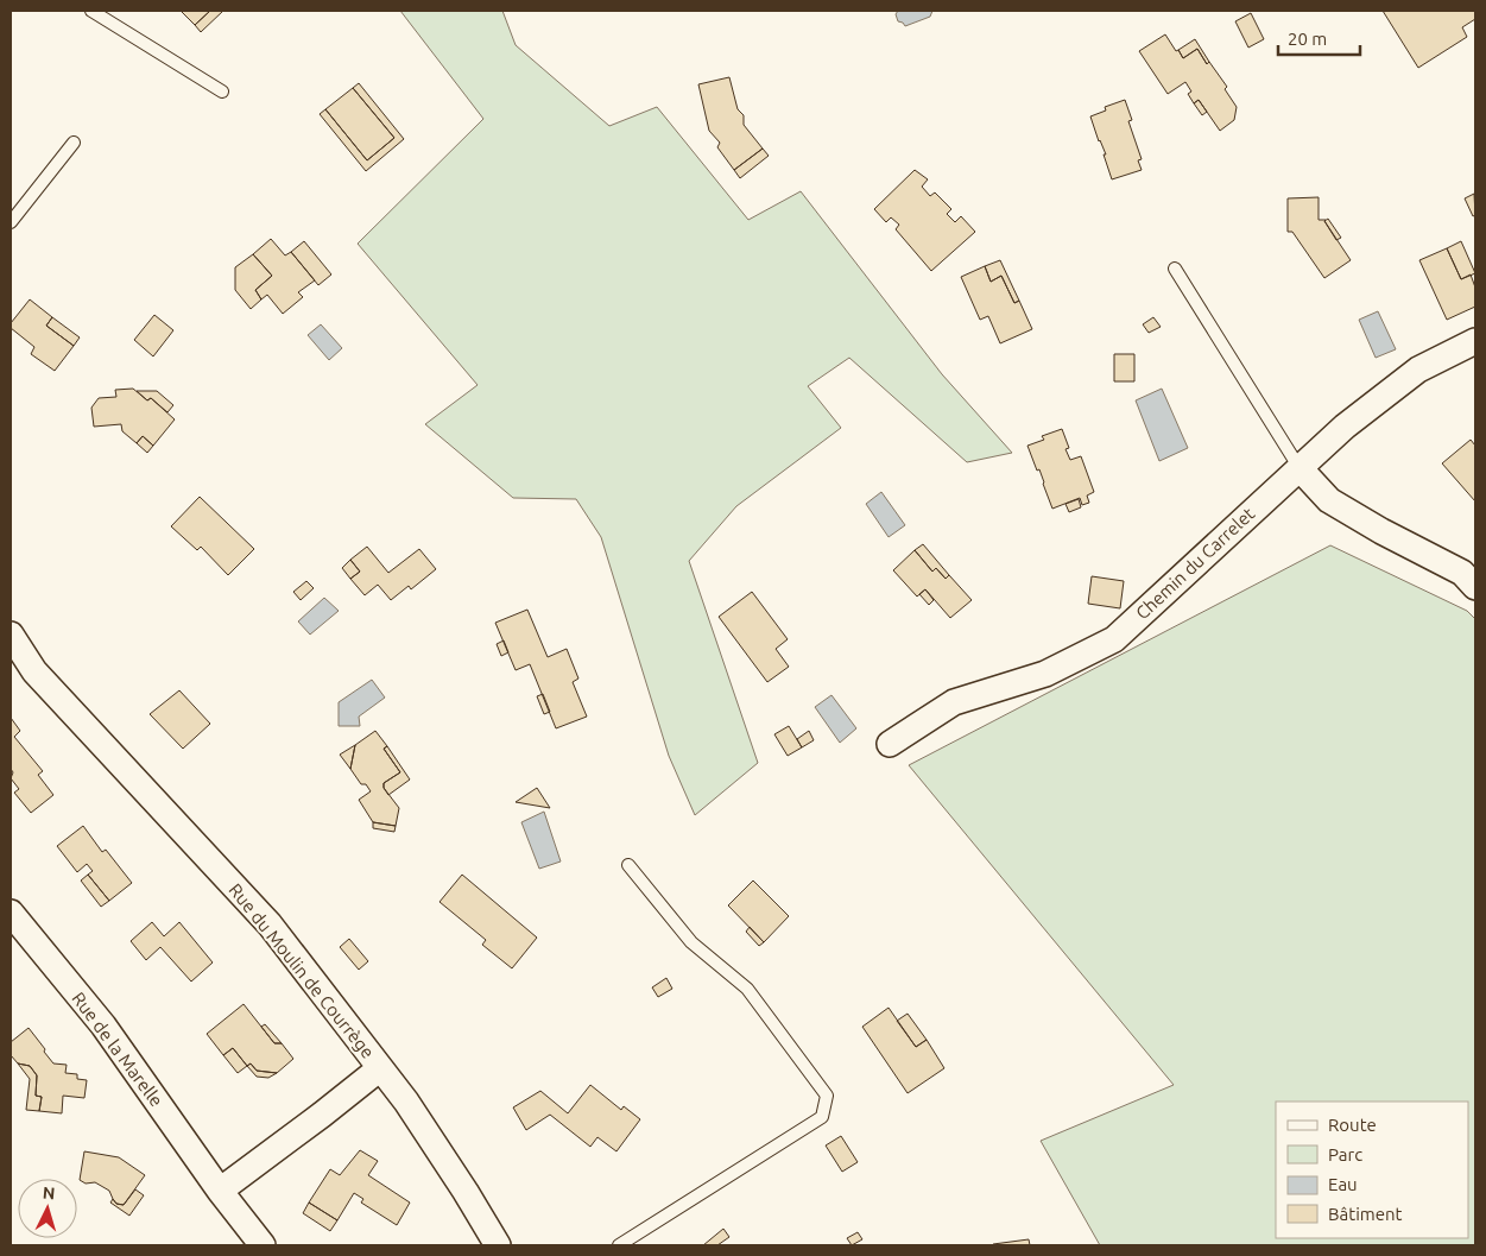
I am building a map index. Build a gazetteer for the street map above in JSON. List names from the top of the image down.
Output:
{
  "streets": {
    "street": ["Chemin du Carrelet", "Rue du Moulin de Courrège", "Rue de la Marelle"]
  },
  "legend": [
    "Route",
    "Parc",
    "Eau",
    "Bâtiment"
  ],
  "scale_bar": "20 m",
  "north": "top"
}
